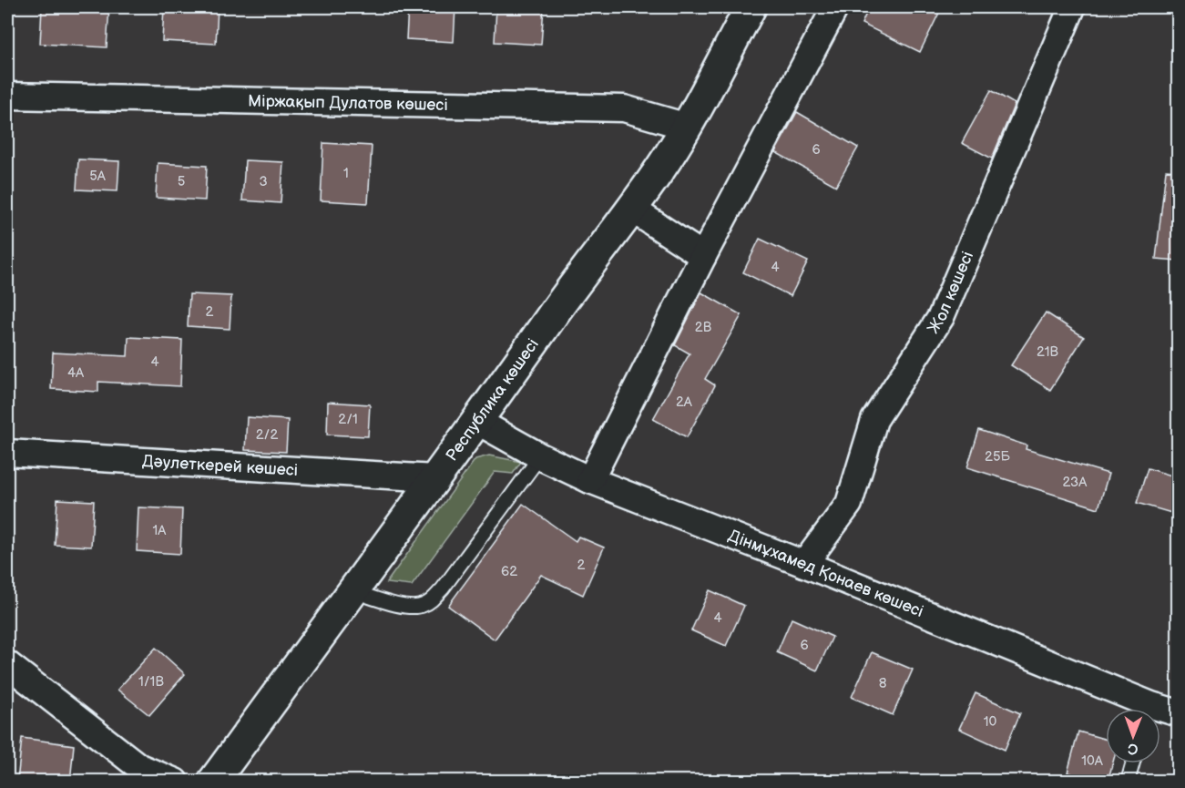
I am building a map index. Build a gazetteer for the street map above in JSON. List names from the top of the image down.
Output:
{
  "streets": {
    "main road": ["Республика көшесі"],
    "street": [
      "Міржақып Дулатов көшесі",
      "Жол көшесі",
      "Дәулеткерей көшесі",
      "Дінмұхамед Қонаев көшесі"
    ]
  },
  "crossings": [
    ["Міржақып Дулатов көшесі", "Республика көшесі"],
    ["Жол көшесі", "Дінмұхамед Қонаев көшесі"],
    ["Республика көшесі", "Дәулеткерей көшесі"],
    ["Республика көшесі", "Дінмұхамед Қонаев көшесі"]
  ],
  "house_numbers": [
    "6",
    "1",
    "5А",
    "5",
    "3",
    "4",
    "2",
    "2В",
    "21В",
    "4",
    "4А",
    "2А",
    "2/1",
    "2/2",
    "25Б",
    "23А",
    "1А",
    "2",
    "62",
    "4",
    "6",
    "1/1В",
    "8",
    "10",
    "10А"
  ],
  "north": "bottom"
}
